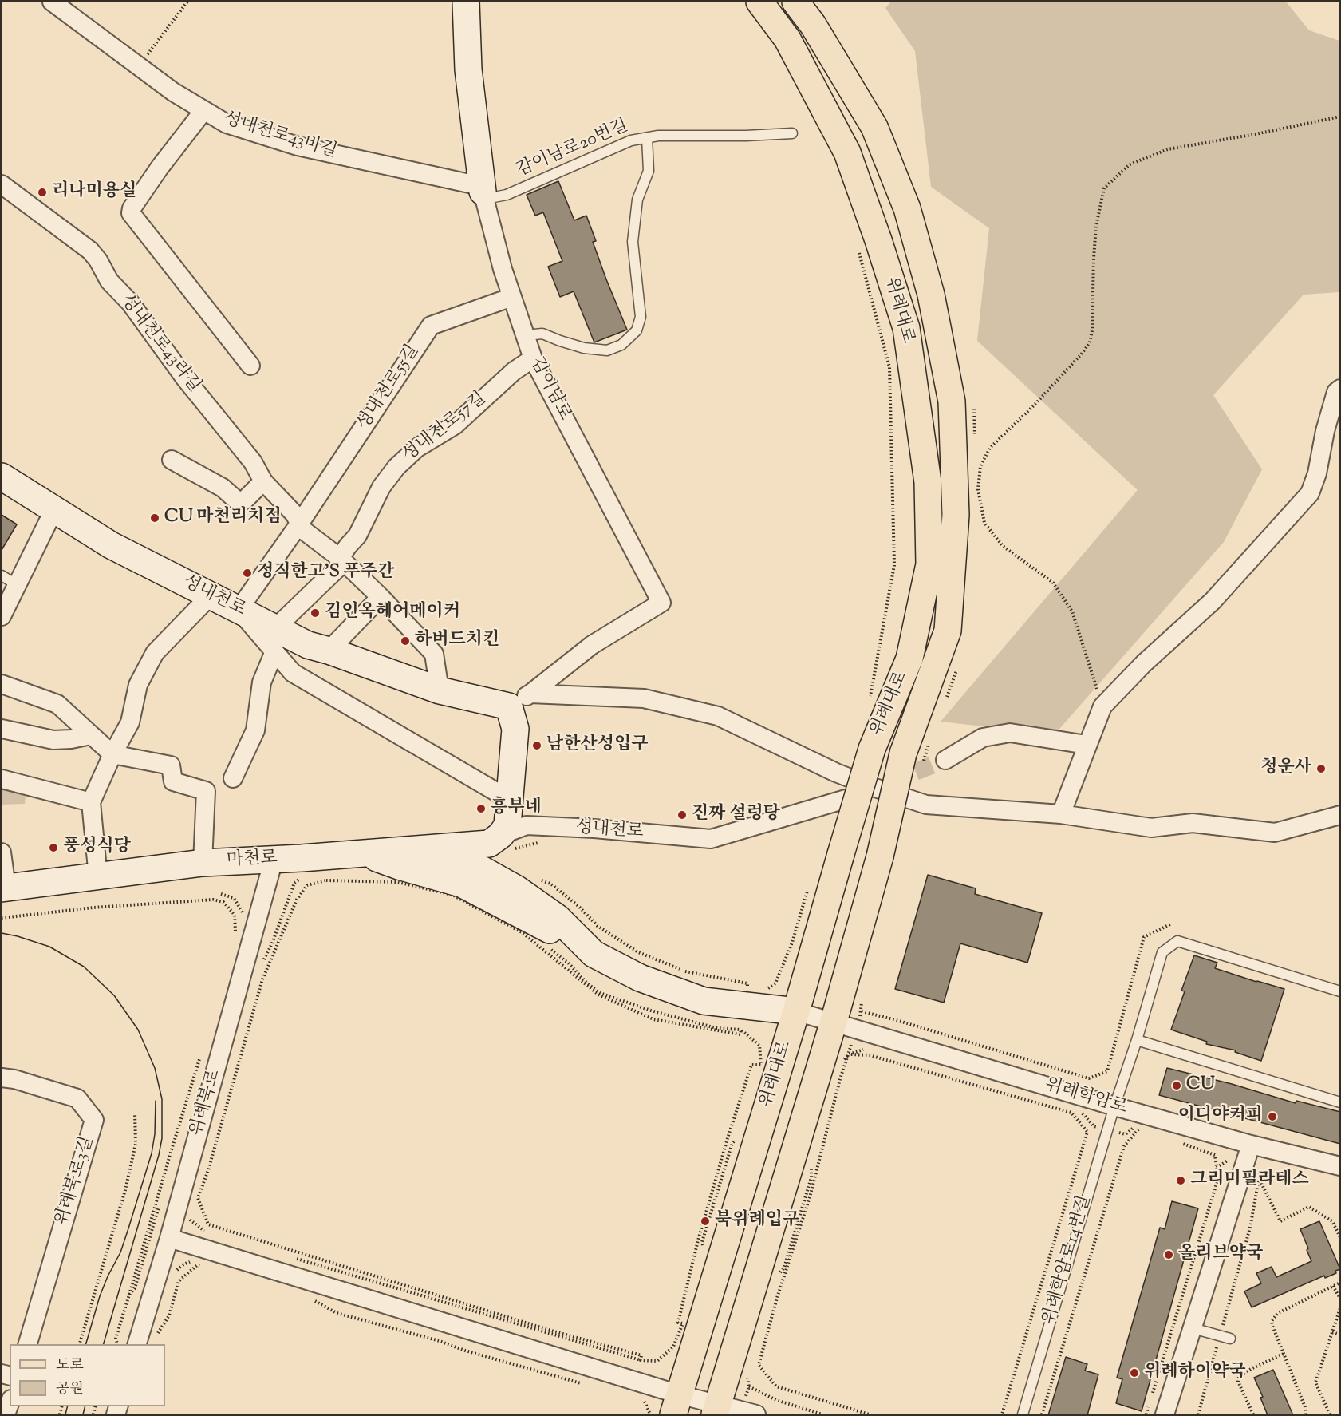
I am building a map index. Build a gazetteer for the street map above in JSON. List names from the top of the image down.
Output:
{
  "streets": {
    "main road": [
      "위례대로",
      "감이남로",
      "성내천로",
      "마천로"
    ],
    "street": [
      "성내천로43바길",
      "성내천로43라길",
      "성내천로55길",
      "성내천로57길",
      "위례학암로",
      "위례북로",
      "위례북로3길"
    ],
    "lane": ["감이남로20번길", "위례학암로14번길"]
  },
  "crossings": [
    ["성내천로43바길", "감이남로20번길"],
    ["성내천로43바길", "감이남로"],
    ["감이남로20번길", "감이남로"],
    ["위례대로", "위례학암로"],
    ["성내천로43라길", "성내천로55길"],
    ["성내천로55길", "감이남로"],
    ["성내천로55길", "성내천로"],
    ["감이남로", "성내천로57길"],
    ["감이남로", "성내천로"],
    ["성내천로57길", "성내천로"],
    ["성내천로", "마천로"],
    ["마천로", "위례북로"],
    ["위례학암로", "위례학암로14번길"]
  ],
  "places": [
    "리나미용실",
    "CU 마천리치점",
    "정직한고'S 푸주간",
    "김인옥헤어메이커",
    "하버드치킨",
    "남한산성입구",
    "청운사",
    "흥부네",
    "진짜 설렁탕",
    "풍성식당",
    "CU",
    "이디야커피",
    "그리미필라테스",
    "북위례입구",
    "올리브약국",
    "위례하이약국"
  ],
  "legend": ["도로", "공원"]
}
